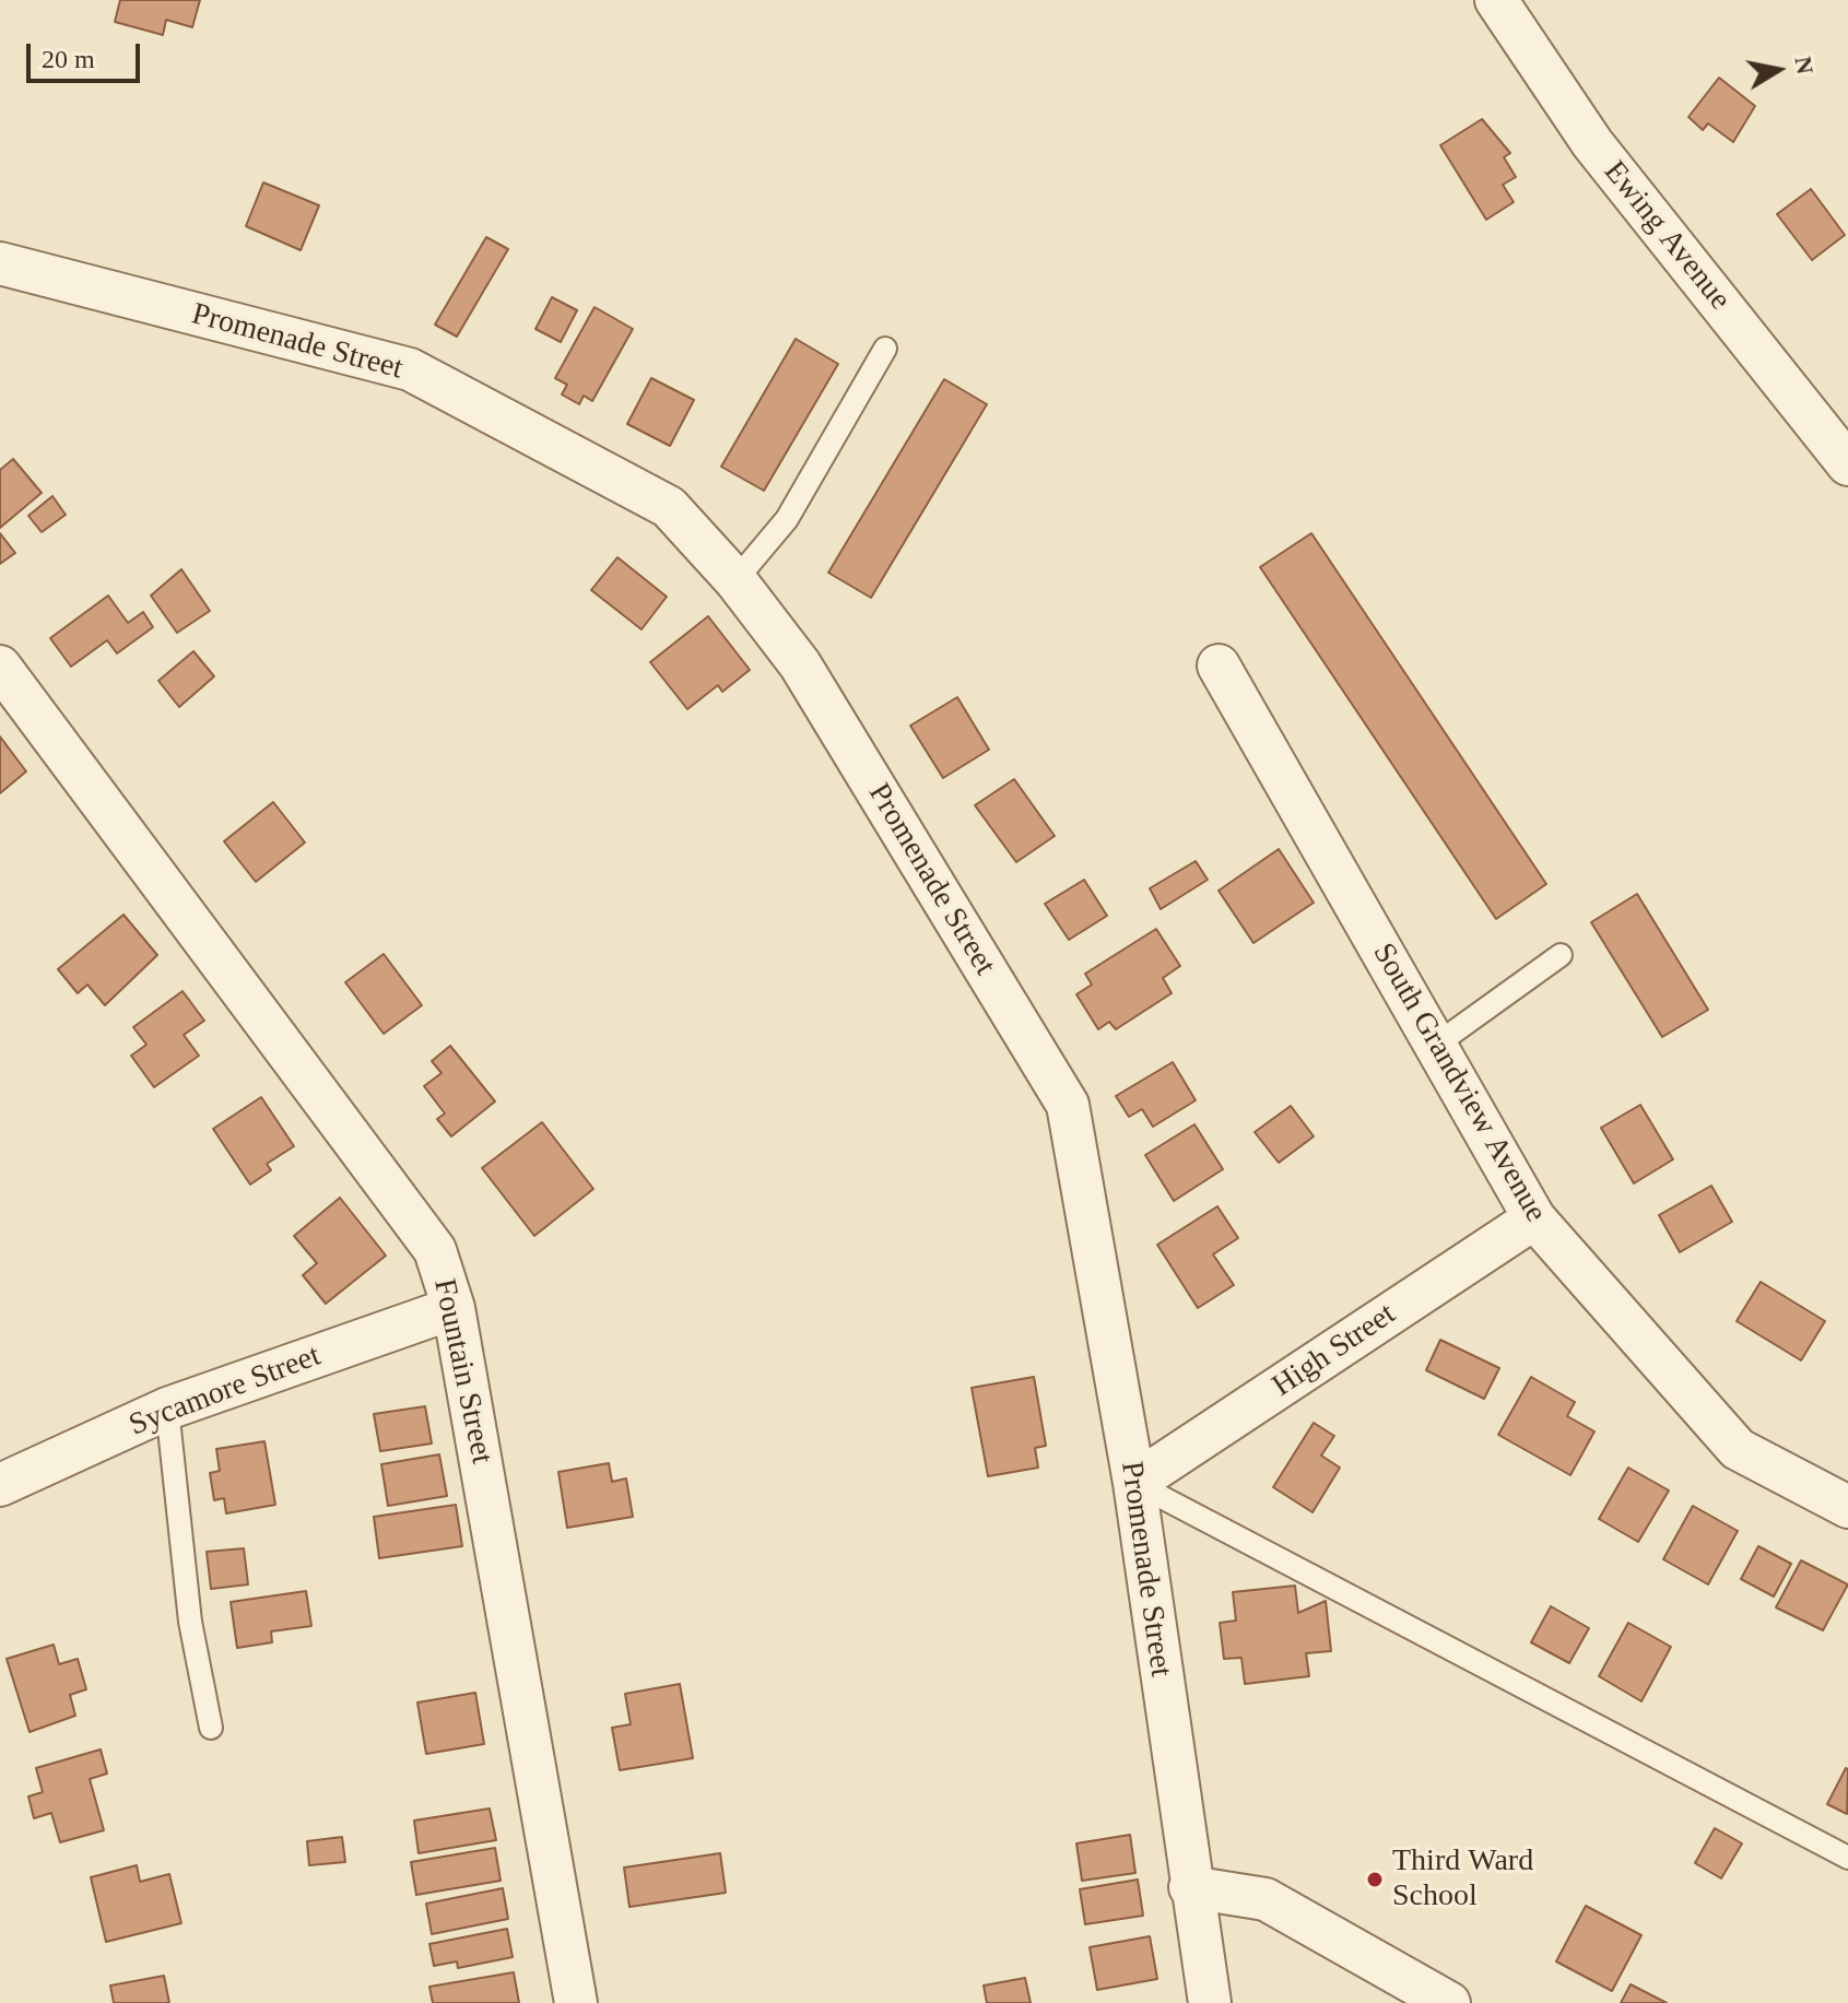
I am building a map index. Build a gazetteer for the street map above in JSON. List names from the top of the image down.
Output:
{
  "streets": {
    "street": [
      "Ewing Avenue",
      "Promenade Street",
      "South Grandview Avenue",
      "High Street",
      "Fountain Street",
      "Sycamore Street"
    ]
  },
  "crossings": [
    ["Promenade Street", "High Street"],
    ["South Grandview Avenue", "High Street"],
    ["Fountain Street", "Sycamore Street"]
  ],
  "places": ["Third Ward School"],
  "scale_bar": "20 m",
  "north": "right"
}
